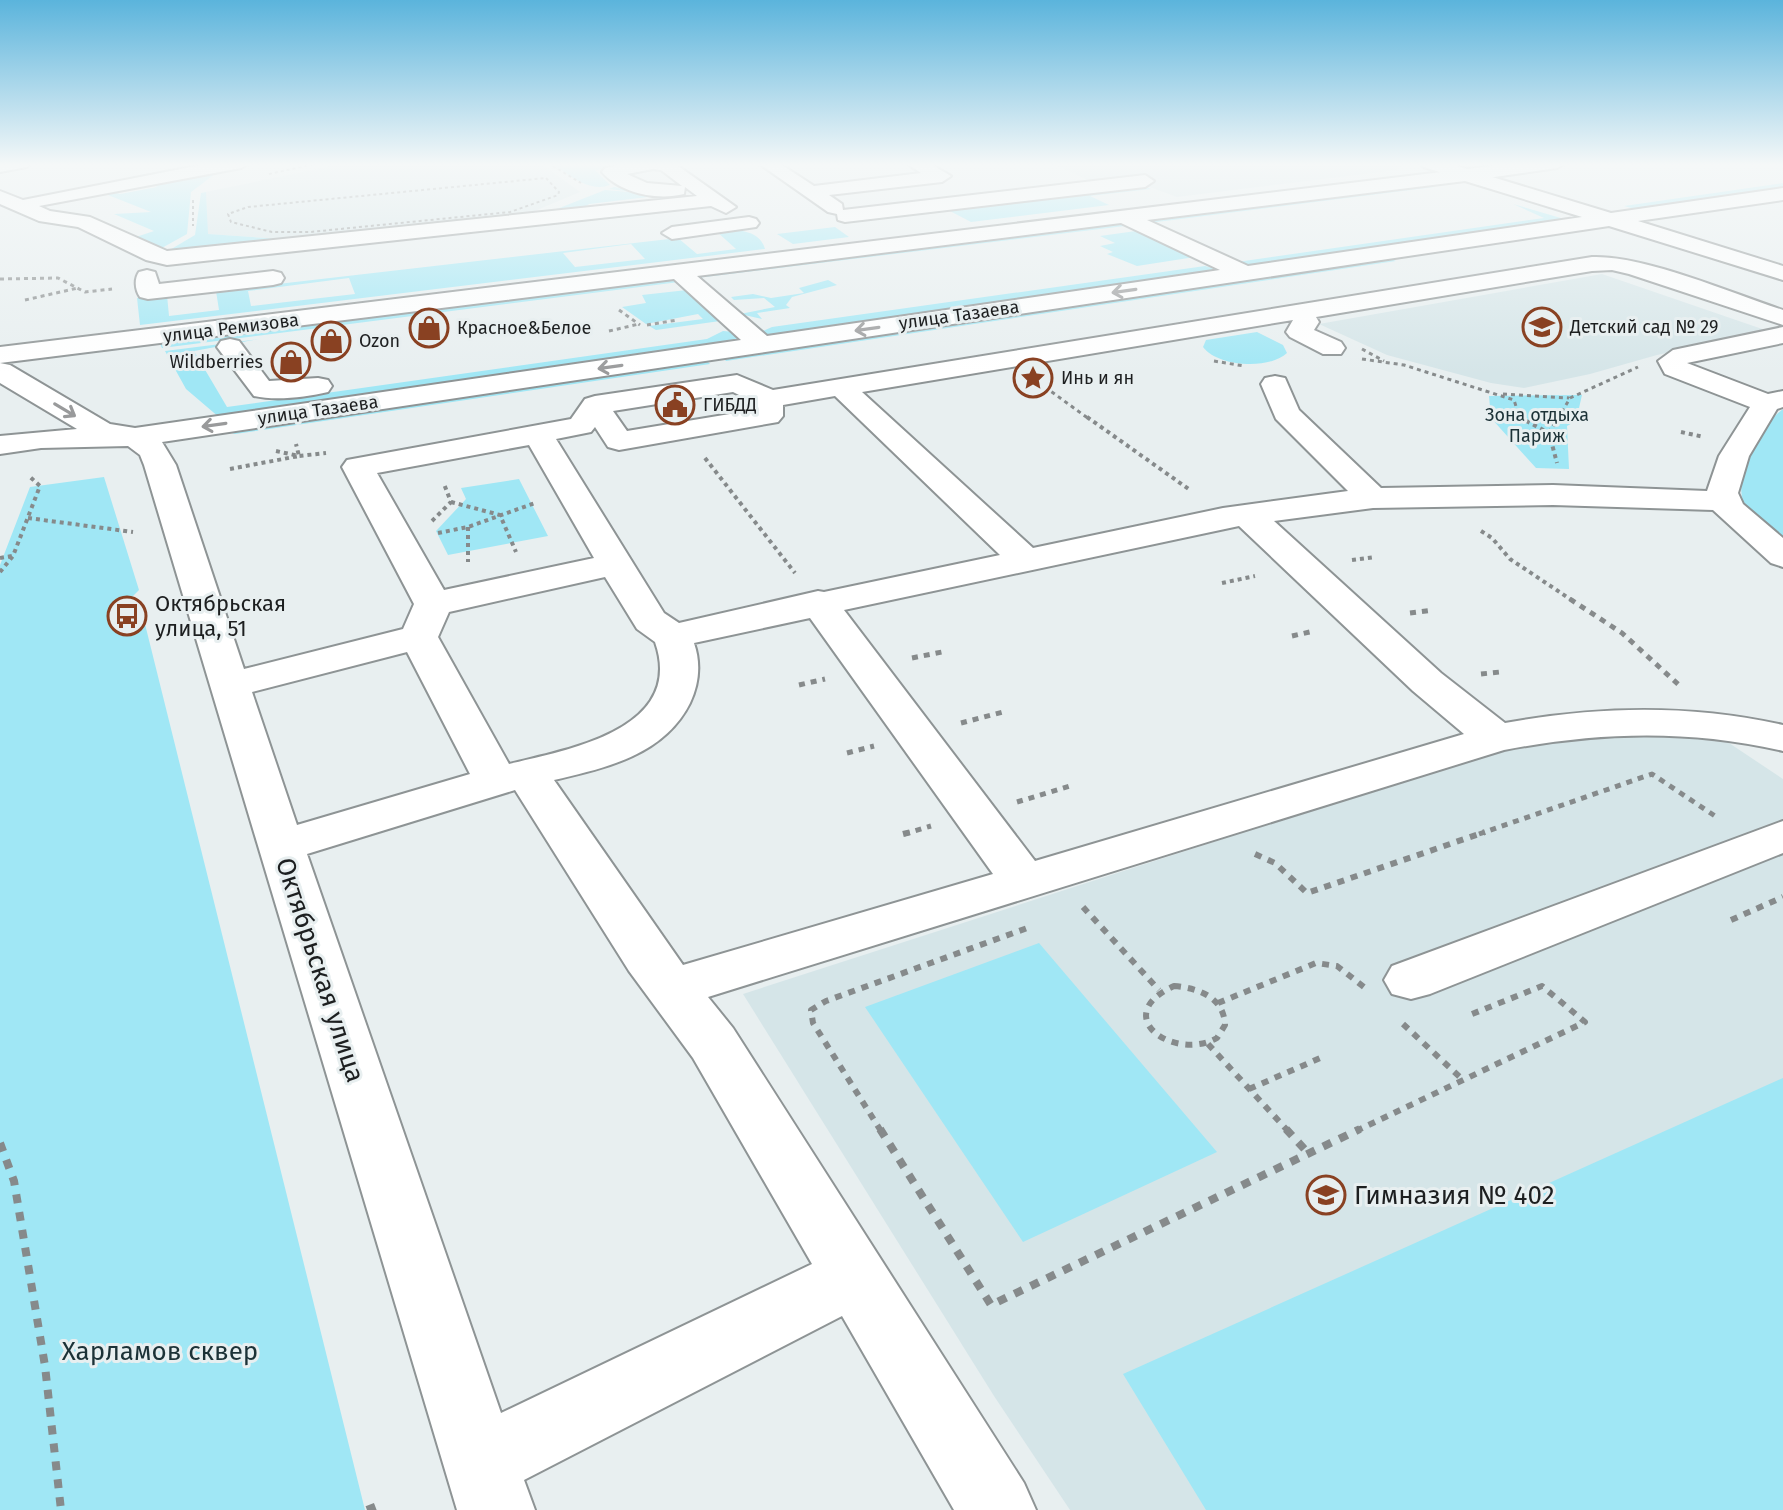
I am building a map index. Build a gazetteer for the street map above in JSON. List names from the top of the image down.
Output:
{
  "streets": {
    "street": ["улица Тазаева", "улица Ремизова", "Октябрьская улица"]
  },
  "crossings": [
    ["улица Тазаева", "Октябрьская улица"]
  ],
  "parks": ["Зона отдыха Париж", "Харламов сквер"],
  "places": {
    "school or university": ["Детский сад № 29", "Гимназия № 402"],
    "shop": ["Красное&Белое", "Ozon", "Wildberries"],
    "place": ["Инь и ян"],
    "public building": ["ГИБДД"],
    "bus stop": ["Октябрьская улица, 51"]
  }
}
